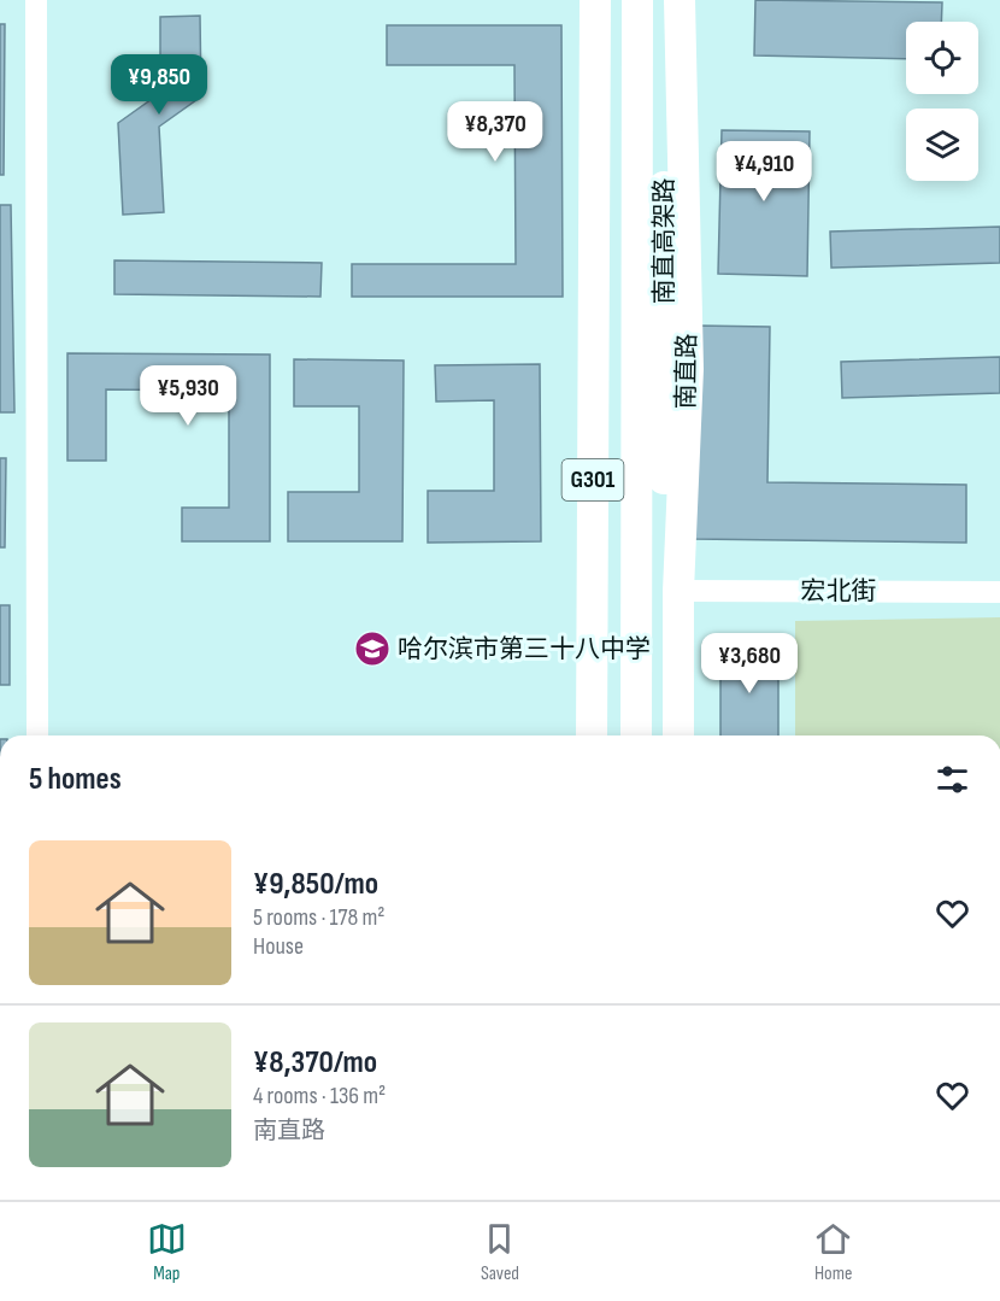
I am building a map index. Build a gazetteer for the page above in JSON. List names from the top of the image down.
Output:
{
  "streets": {
    "highway": ["南直高架路", "南直路", "G301"],
    "street": ["宏北街"]
  },
  "crossings": [
    ["南直路", "宏北街"]
  ],
  "places": {
    "school or university": ["哈尔滨市第三十八中学"]
  },
  "page": {
    "price": [
      "¥9,850",
      "¥8,370",
      "¥4,910",
      "¥5,930",
      "¥3,680"
    ],
    "heading": "5 homes",
    "list": [
      {
        "name": "¥9,850/mo",
        "note": "5 rooms · 178 m² · House"
      },
      {
        "name": "¥8,370/mo",
        "note": "4 rooms · 136 m² · 南直路"
      }
    ],
    "tabs": ["Map", "Saved", "Home"]
  }
}
